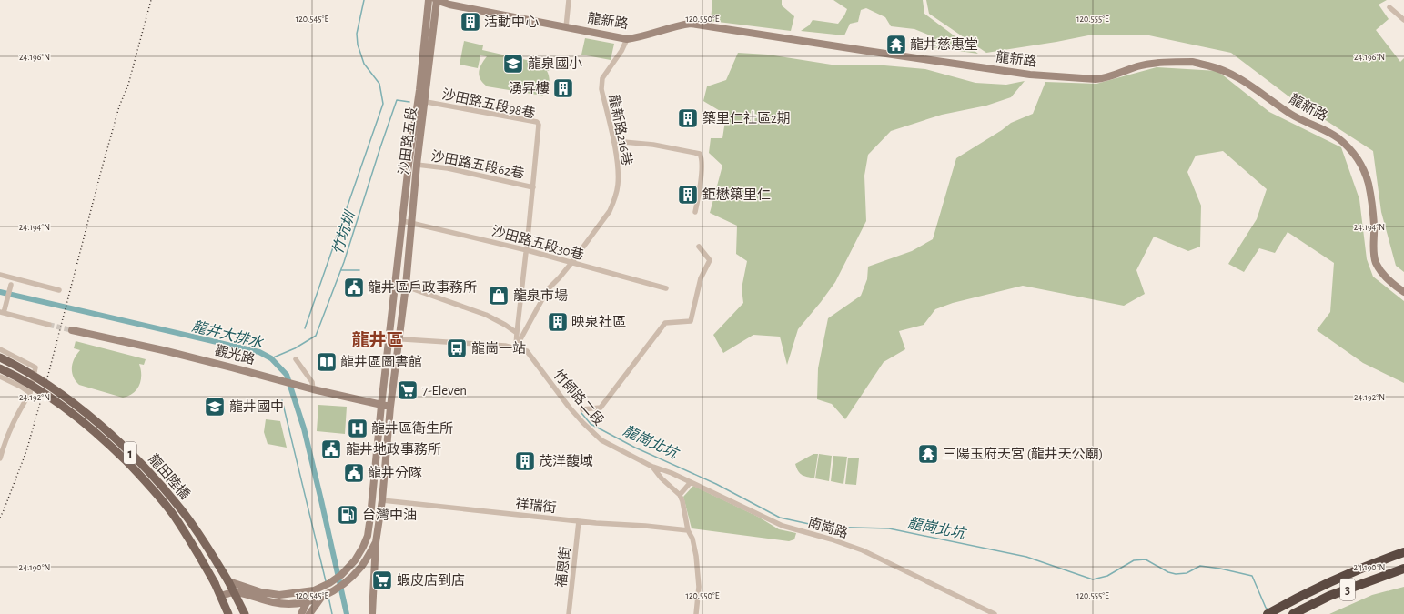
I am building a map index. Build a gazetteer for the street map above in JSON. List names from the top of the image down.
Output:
{
  "streets": {
    "highway": ["3"],
    "main road": ["1", "龍田陸橋"],
    "street": [
      "龍新路",
      "沙田路五段98巷",
      "龍新路216巷",
      "沙田路五段",
      "沙田路五段62巷",
      "沙田路五段30巷",
      "觀光路",
      "竹師路二段",
      "祥瑞街",
      "南崗路",
      "福恩街"
    ]
  },
  "crossings": [
    ["龍新路", "龍新路216巷"],
    ["龍新路", "沙田路五段"],
    ["沙田路五段98巷", "龍新路216巷"],
    ["沙田路五段98巷", "沙田路五段"],
    ["沙田路五段98巷", "沙田路五段62巷"],
    ["沙田路五段98巷", "沙田路五段30巷"],
    ["沙田路五段98巷", "竹師路二段"],
    ["龍新路216巷", "沙田路五段30巷"],
    ["龍新路216巷", "竹師路二段"],
    ["沙田路五段", "沙田路五段62巷"],
    ["沙田路五段", "沙田路五段30巷"],
    ["沙田路五段", "觀光路"],
    ["沙田路五段", "1"],
    ["沙田路五段", "龍田陸橋"],
    ["沙田路五段", "祥瑞街"],
    ["竹師路二段", "南崗路"],
    ["1", "龍田陸橋"],
    ["祥瑞街", "福恩街"]
  ],
  "districts": ["龍井區"],
  "water": ["竹坑圳", "龍井大排水", "龍崗北坑"],
  "places": {
    "building": [
      "活動中心",
      "湧昇樓",
      "築里仁社區2期",
      "鉅懋築里仁",
      "映泉社區",
      "茂洋馥域"
    ],
    "temple": ["龍井慈惠堂", "三陽玉府天宮 (龍井天公廟)"],
    "school or university": ["龍泉國小", "龍井國中"],
    "public building": ["龍井區戶政事務所", "龍井地政事務所", "龍井分隊"],
    "shop": ["龍泉市場"],
    "bus stop": ["龍崗一站"],
    "library": ["龍井區圖書館"],
    "supermarket": ["7-Eleven", "蝦皮店到店"],
    "hospital": ["龍井區衛生所"],
    "fuel station": ["台灣中油"]
  },
  "coordinates": [
    "120.545°E",
    "120.550°E",
    "120.555°E",
    "24.196°N",
    "24.194°N",
    "24.192°N",
    "24.190°N"
  ]
}
